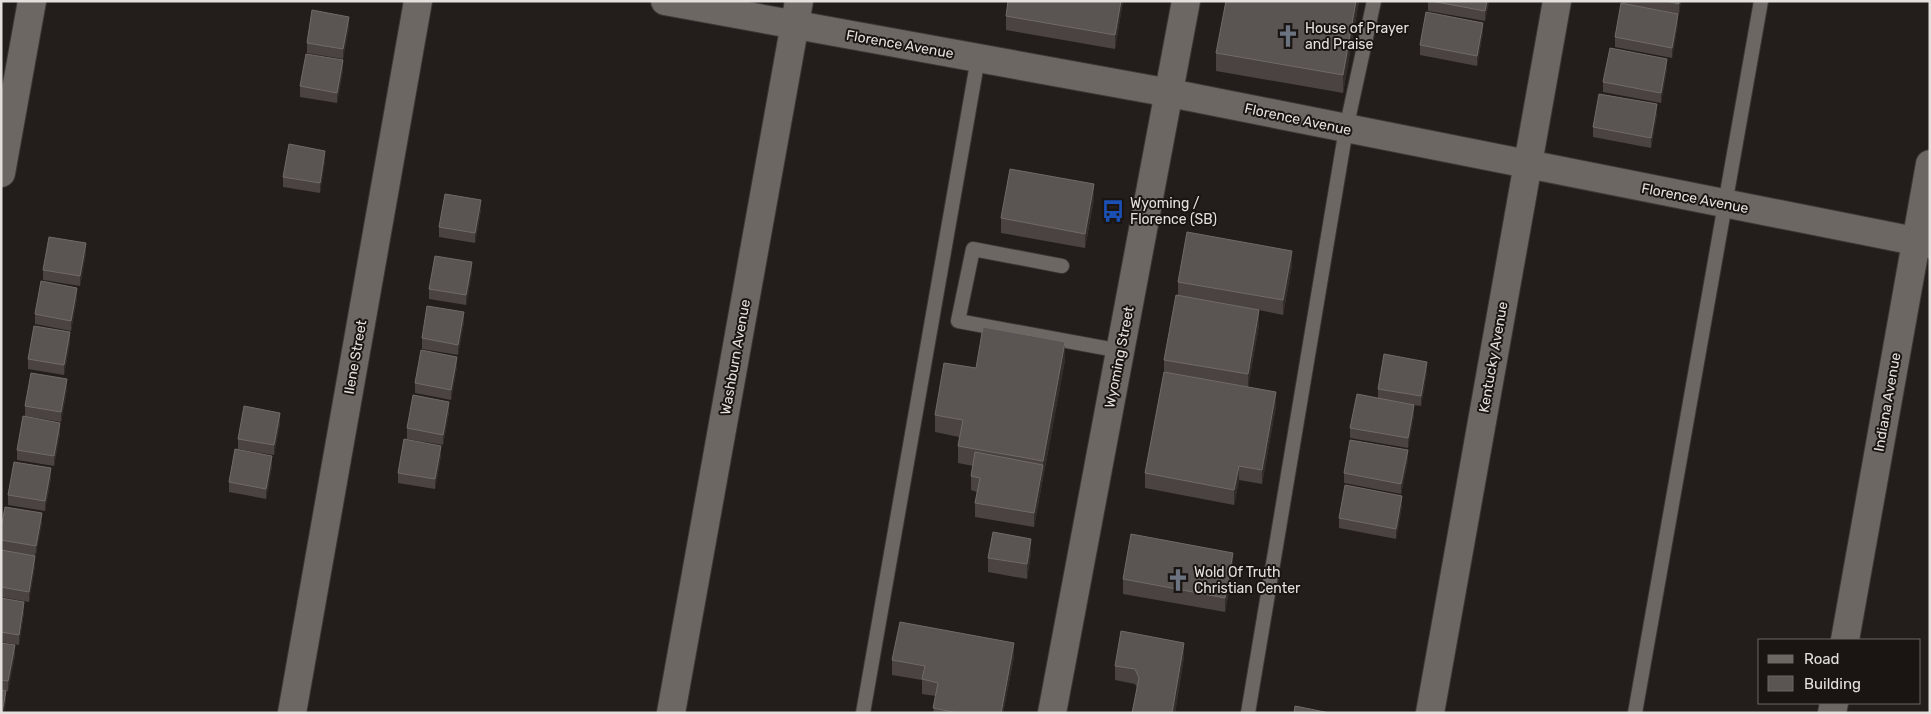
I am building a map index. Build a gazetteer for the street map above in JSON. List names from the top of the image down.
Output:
{
  "streets": {
    "street": [
      "Florence Avenue",
      "Ilene Street",
      "Washburn Avenue",
      "Wyoming Street",
      "Kentucky Avenue",
      "Indiana Avenue"
    ]
  },
  "crossings": [
    ["Florence Avenue", "Washburn Avenue"],
    ["Florence Avenue", "Wyoming Street"],
    ["Florence Avenue", "Kentucky Avenue"],
    ["Florence Avenue", "Indiana Avenue"]
  ],
  "places": {
    "church": ["House of Prayer and Praise", "Wold Of Truth Christian Center"],
    "bus stop": ["Wyoming / Florence (SB)"]
  },
  "legend": ["Road", "Building"]
}
